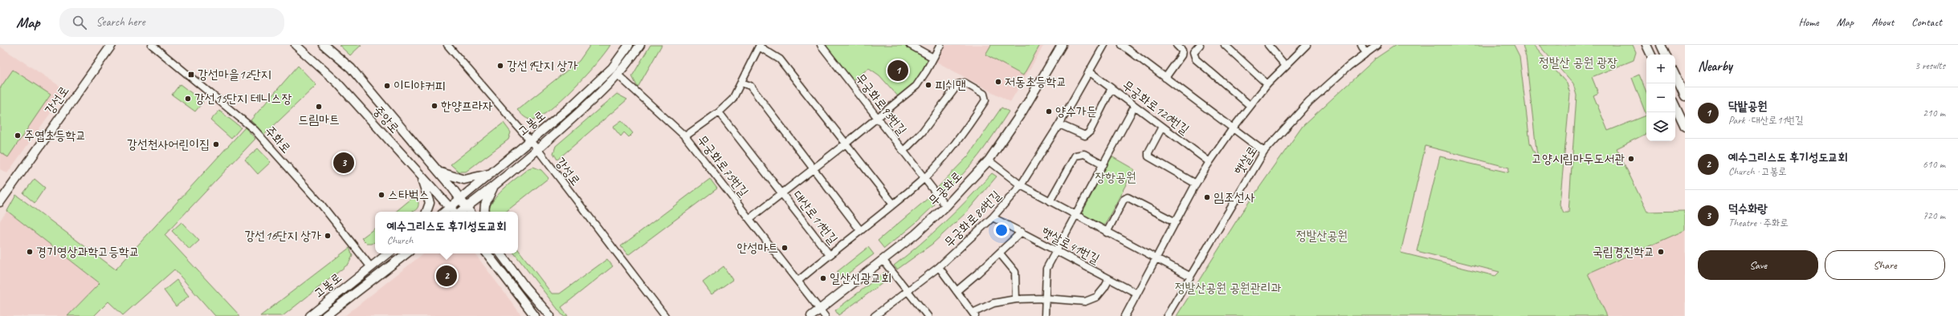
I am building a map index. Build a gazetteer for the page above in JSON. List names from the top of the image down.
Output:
{
  "streets": {
    "main road": [
      "강선로",
      "중앙로",
      "고봉로",
      "무궁화로"
    ],
    "street": [
      "무궁화로93번길",
      "무궁화로120번길",
      "주화로",
      "햇살로",
      "무궁화로75번길",
      "강성로",
      "대산로11번길",
      "무궁화로86번길",
      "햇살로41번길"
    ]
  },
  "crossings": [
    ["무궁화로93번길", "무궁화로"],
    ["무궁화로93번길", "대산로11번길"],
    ["중앙로", "고봉로"],
    ["고봉로", "주화로"],
    ["고봉로", "무궁화로75번길"],
    ["고봉로", "강성로"],
    ["무궁화로75번길", "무궁화로"],
    ["무궁화로75번길", "대산로11번길"],
    ["무궁화로86번길", "햇살로41번길"]
  ],
  "parks": [
    "정발산 공원 광장",
    "장항공원",
    "정발산공원",
    "정발산공원 공원관리과"
  ],
  "places": {
    "other": [
      "강선9단지 상가",
      "저동초등학교",
      "피쉬맨",
      "이디야커피",
      "강선15단지 테니스장",
      "한양프라자",
      "드림마트",
      "양수가든",
      "주엽초등학교",
      "강선천사어린이집",
      "고양시립마두도서관",
      "스타벅스",
      "임조선사",
      "강선16단지 상가",
      "안성마트",
      "경기영상과학고등학교",
      "국립경진학교",
      "일산신광교회"
    ],
    "transit": ["강선마을12단지"]
  },
  "page": {
    "header": "Map",
    "search": "Search here",
    "nav": [
      "Home",
      "Map",
      "About",
      "Contact"
    ],
    "heading": ["Nearby", "3 results"],
    "map_buttons": ["+", "−"],
    "pins": ["1", "3", "2"],
    "list": [
      {
        "mark": "1",
        "name": "닥밭공원",
        "note": "Park · 대산로11번길",
        "value": "210 m"
      },
      {
        "mark": "2",
        "name": "예수그리스도 후기성도교회",
        "note": "Church · 고봉로",
        "value": "610 m"
      },
      {
        "mark": "3",
        "name": "덕수화랑",
        "note": "Theatre · 주화로",
        "value": "720 m"
      }
    ],
    "popup": ["예수그리스도 후기성도교회", "Church"],
    "buttons": ["Save", "Share"]
  }
}
